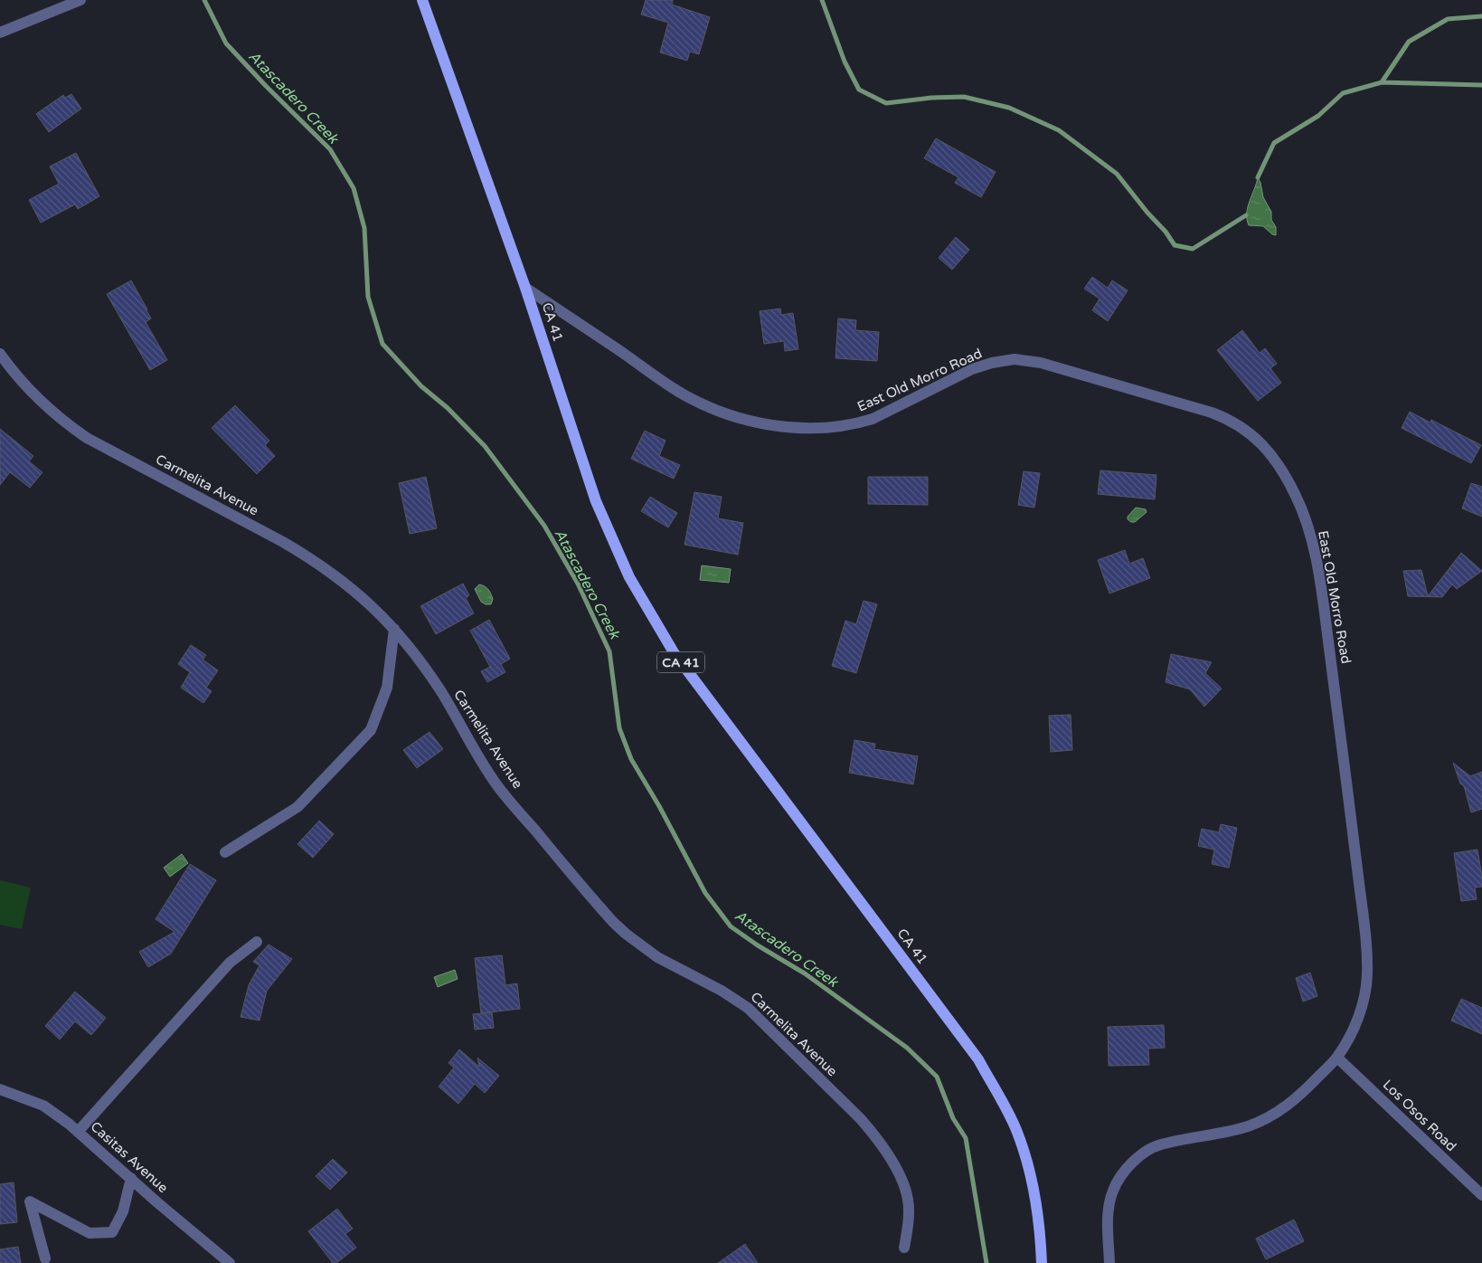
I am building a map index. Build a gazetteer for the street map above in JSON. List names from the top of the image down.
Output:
{
  "streets": {
    "main road": ["CA 41"],
    "street": [
      "East Old Morro Road",
      "Carmelita Avenue",
      "Los Osos Road",
      "Casitas Avenue"
    ]
  },
  "crossings": [
    ["CA 41", "East Old Morro Road"],
    ["East Old Morro Road", "Los Osos Road"]
  ],
  "water": ["Atascadero Creek"]
}
